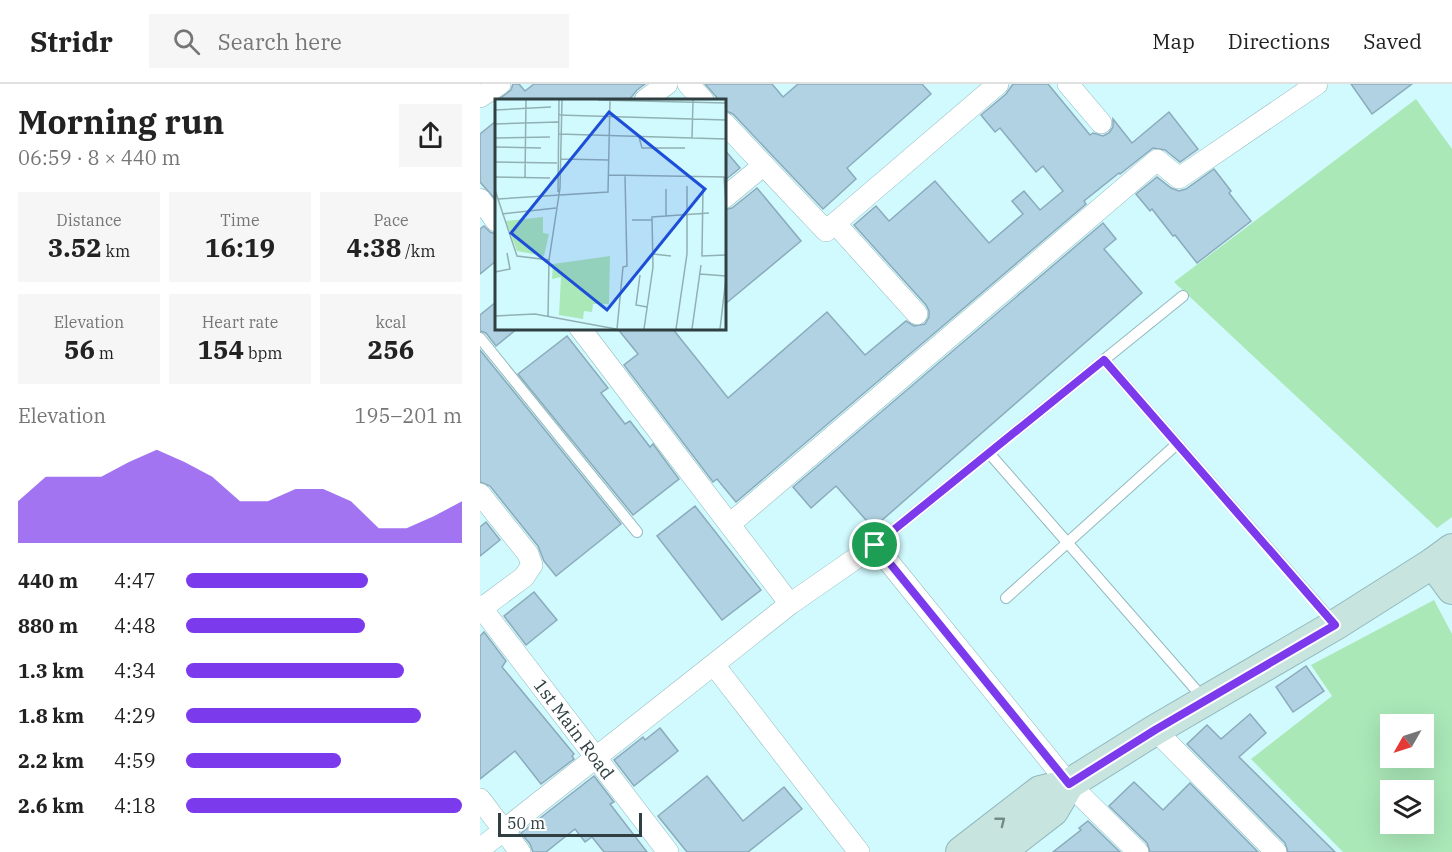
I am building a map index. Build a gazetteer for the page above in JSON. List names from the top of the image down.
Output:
{
  "streets": {
    "street": ["1st Main Road"]
  },
  "scale_bar": "50 m",
  "north": "bottom left",
  "page": {
    "header": "Stridr",
    "search": "Search here",
    "nav": ["Map", "Directions", "Saved"],
    "heading": ["Morning run", "06:59 · 8 × 440 m"],
    "stats": [
      ["Distance", "3.52 km"],
      ["Time", "16:19"],
      ["Pace", "4:38 /km"],
      ["Elevation", "56 m"],
      ["Heart rate", "154 bpm"],
      ["kcal", "256"]
    ],
    "chart": ["Elevation", "195–201 m"],
    "list": [
      {
        "name": "440 m",
        "note": "4:47"
      },
      {
        "name": "880 m",
        "note": "4:48"
      },
      {
        "name": "1.3 km",
        "note": "4:34"
      },
      {
        "name": "1.8 km",
        "note": "4:29"
      },
      {
        "name": "2.2 km",
        "note": "4:59"
      },
      {
        "name": "2.6 km",
        "note": "4:18"
      }
    ],
    "scale": "50 m"
  }
}
